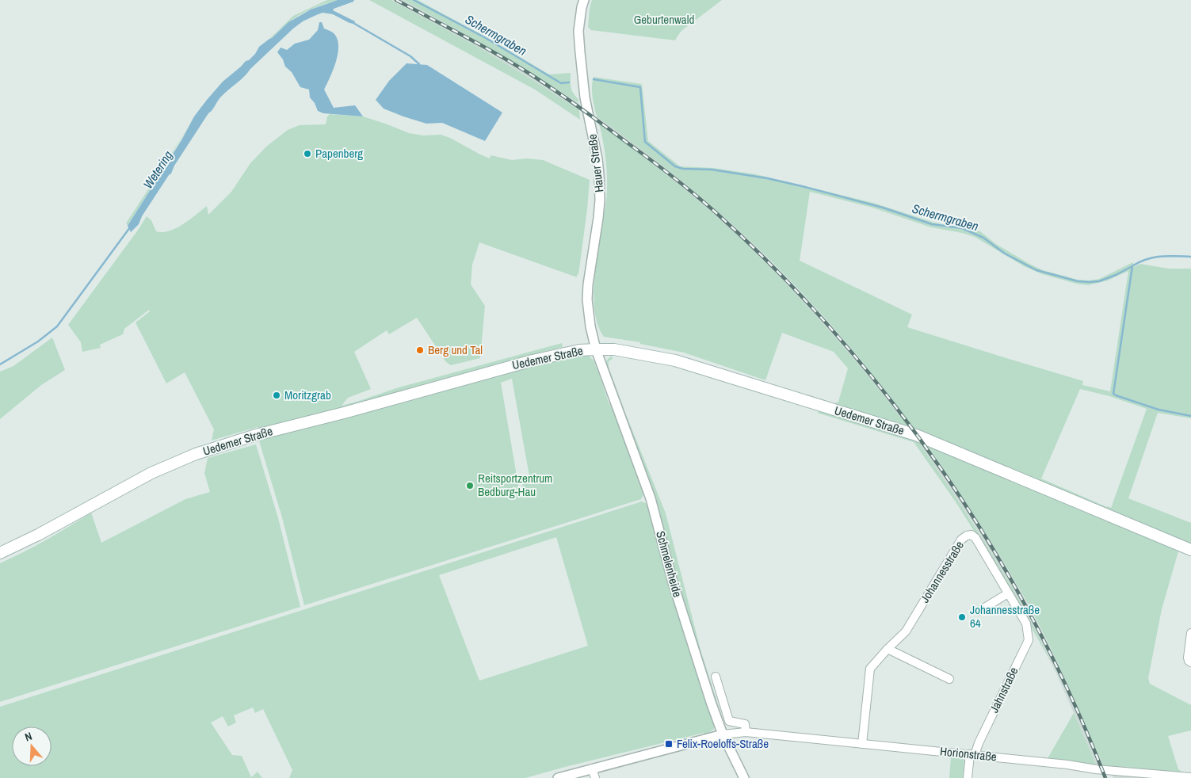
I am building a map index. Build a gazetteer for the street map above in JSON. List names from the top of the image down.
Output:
{
  "streets": {
    "main road": ["Uedemer Straße"],
    "street": [
      "Hauer Straße",
      "Schmelenheide",
      "Johannesstraße",
      "Jahnstraße",
      "Horionstraße"
    ]
  },
  "crossings": [
    ["Hauer Straße", "Uedemer Straße"],
    ["Hauer Straße", "Schmelenheide"],
    ["Uedemer Straße", "Schmelenheide"],
    ["Schmelenheide", "Horionstraße"],
    ["Johannesstraße", "Jahnstraße"],
    ["Johannesstraße", "Horionstraße"],
    ["Jahnstraße", "Horionstraße"]
  ],
  "water": ["Schermgraben", "Wetering"],
  "parks": ["Geburtenwald"],
  "places": {
    "other": [
      "Papenberg",
      "Berg und Tal",
      "Moritzgrab",
      "Reitsportzentrum Bedburg-Hau",
      "Johannesstraße 64"
    ],
    "transit": ["Felix-Roeloffs-Straße"]
  },
  "north": "top"
}
